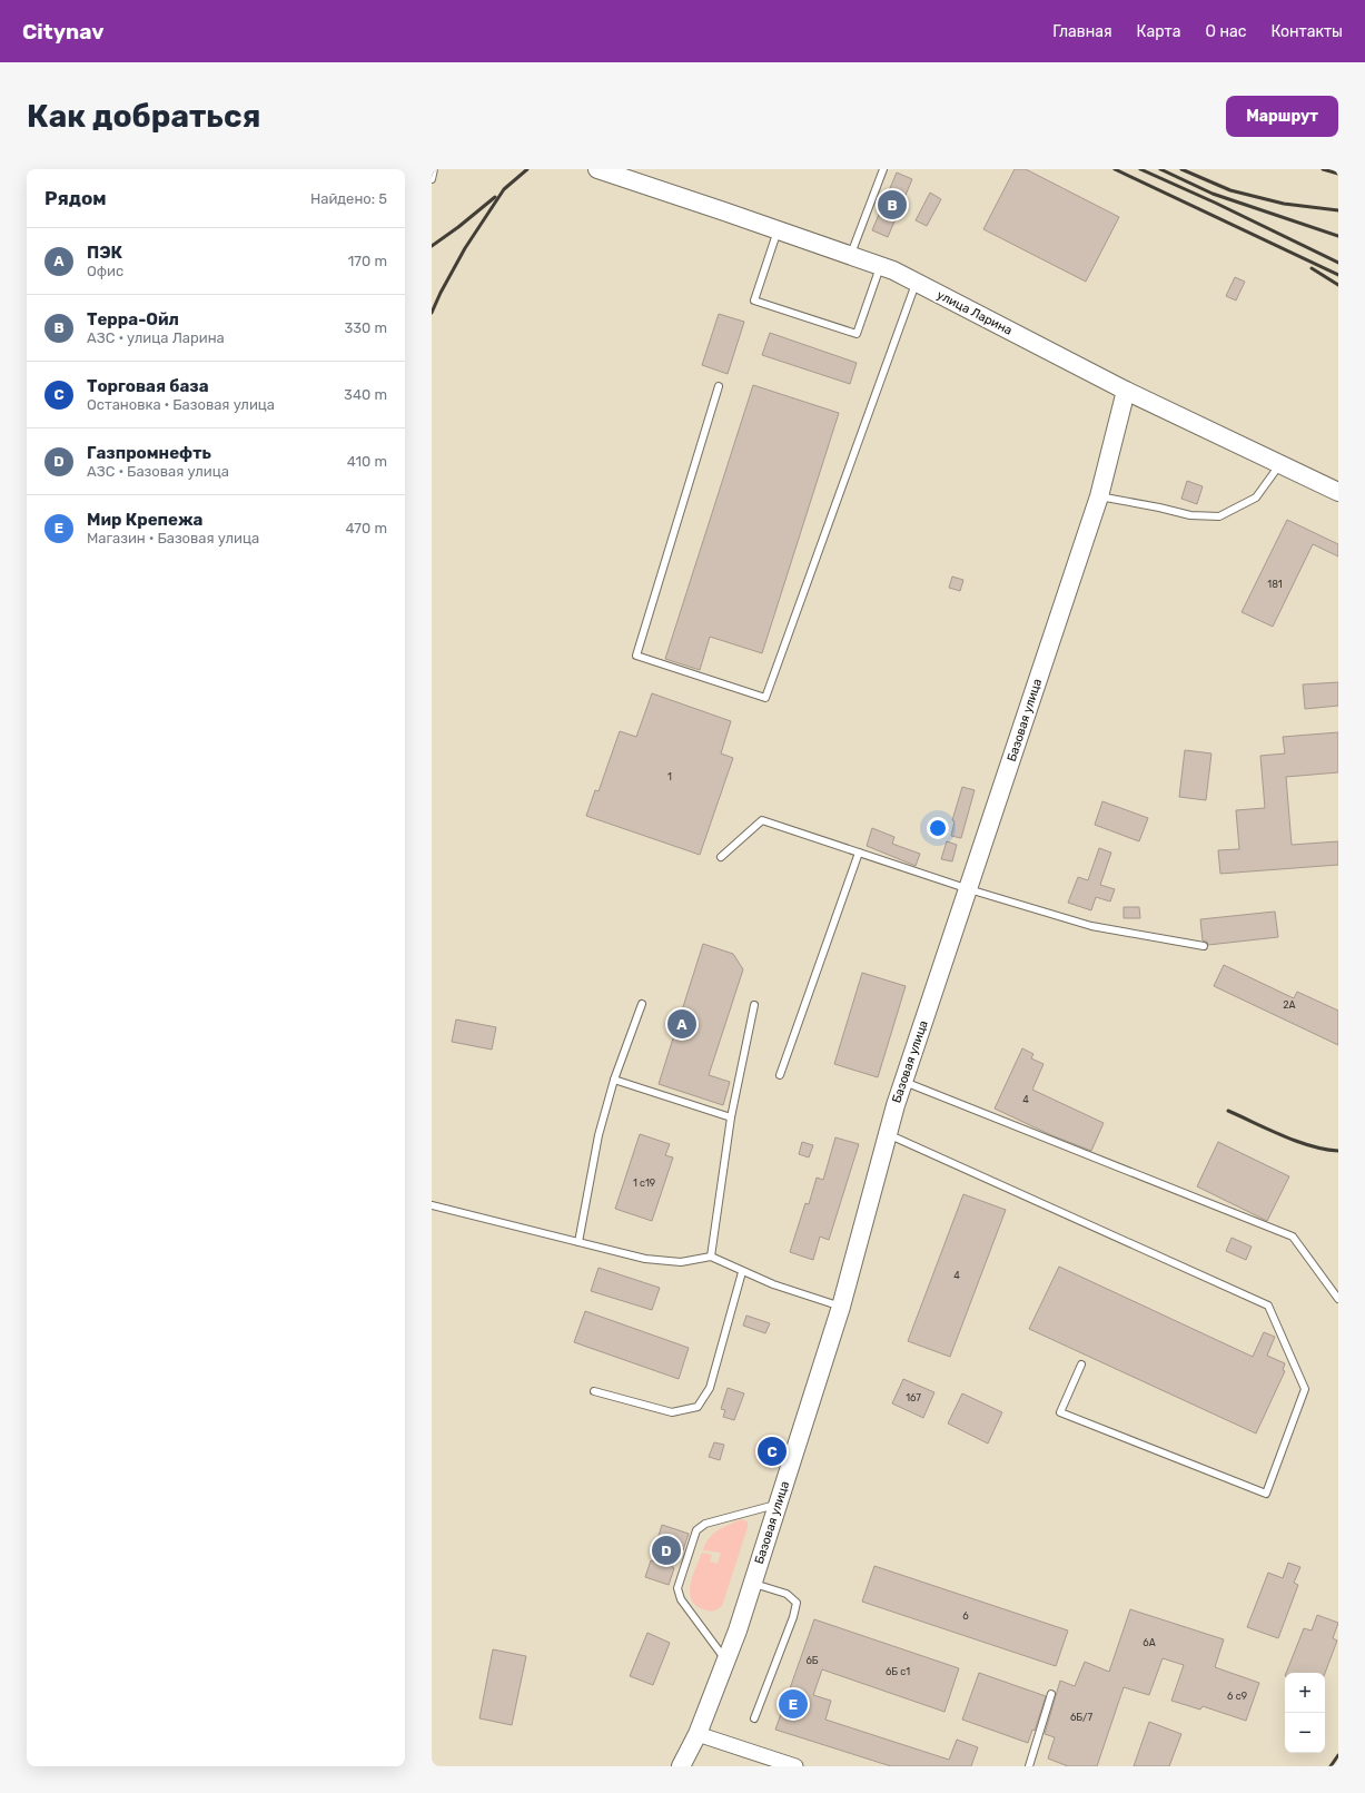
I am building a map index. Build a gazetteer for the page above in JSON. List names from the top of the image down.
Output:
{
  "streets": {
    "street": ["улица Ларина", "Базовая улица"]
  },
  "crossings": [
    ["улица Ларина", "Базовая улица"]
  ],
  "house_numbers": [
    "181",
    "1",
    "2А",
    "4",
    "1 с19",
    "4",
    "167",
    "6",
    "6А",
    "6Б",
    "6Б с1",
    "6 с9",
    "6Б/7"
  ],
  "page": {
    "header": "Citynav",
    "nav": [
      "Главная",
      "Карта",
      "О нас",
      "Контакты"
    ],
    "buttons": "Маршрут",
    "title": "Как добраться",
    "heading": ["Рядом", "Найдено: 5"],
    "pins": [
      "B",
      "A",
      "C",
      "D",
      "E"
    ],
    "list": [
      {
        "mark": "A",
        "name": "ПЭК",
        "note": "Офис",
        "value": "170 m"
      },
      {
        "mark": "B",
        "name": "Терра-Ойл",
        "note": "АЗС · улица Ларина",
        "value": "330 m"
      },
      {
        "mark": "C",
        "name": "Торговая база",
        "note": "Остановка · Базовая улица",
        "value": "340 m"
      },
      {
        "mark": "D",
        "name": "Газпромнефть",
        "note": "АЗС · Базовая улица",
        "value": "410 m"
      },
      {
        "mark": "E",
        "name": "Мир Крепежа",
        "note": "Магазин · Базовая улица",
        "value": "470 m"
      }
    ],
    "map_buttons": ["+", "−"]
  }
}
